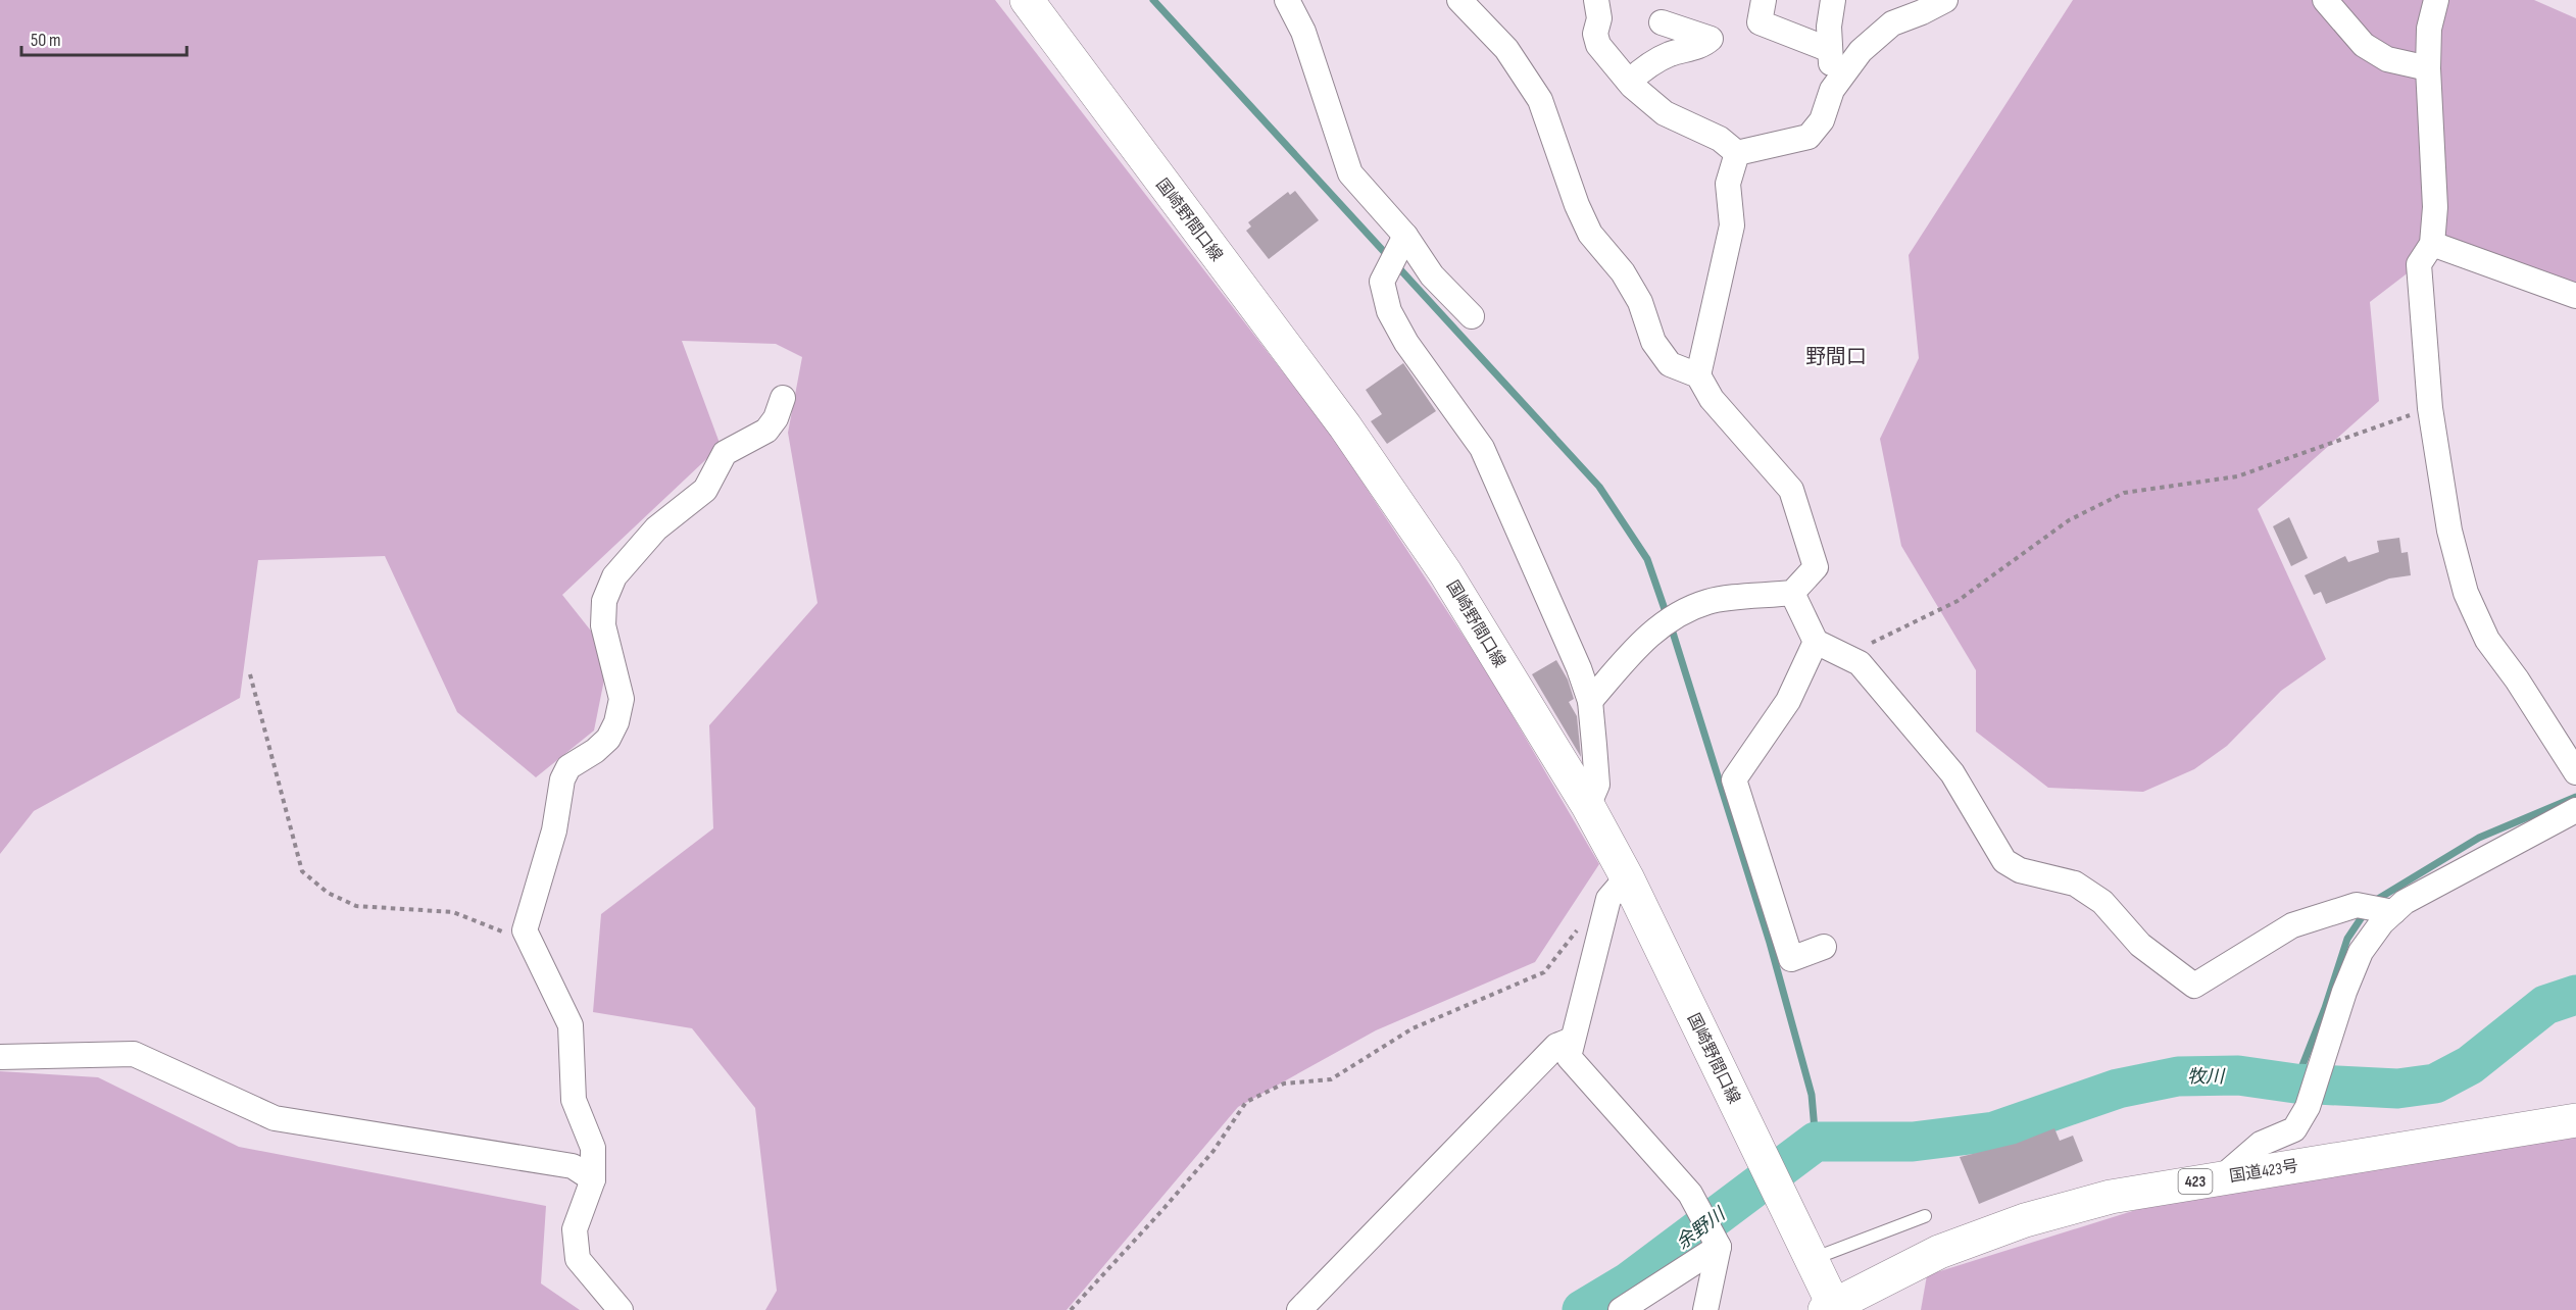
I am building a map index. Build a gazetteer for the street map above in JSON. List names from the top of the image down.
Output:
{
  "streets": {
    "main road": ["国崎野間口線", "国道423号", "423"]
  },
  "crossings": [
    ["国崎野間口線", "国道423号"]
  ],
  "districts": ["野間口"],
  "water": ["牧川", "余野川"],
  "scale_bar": "50 m"
}
